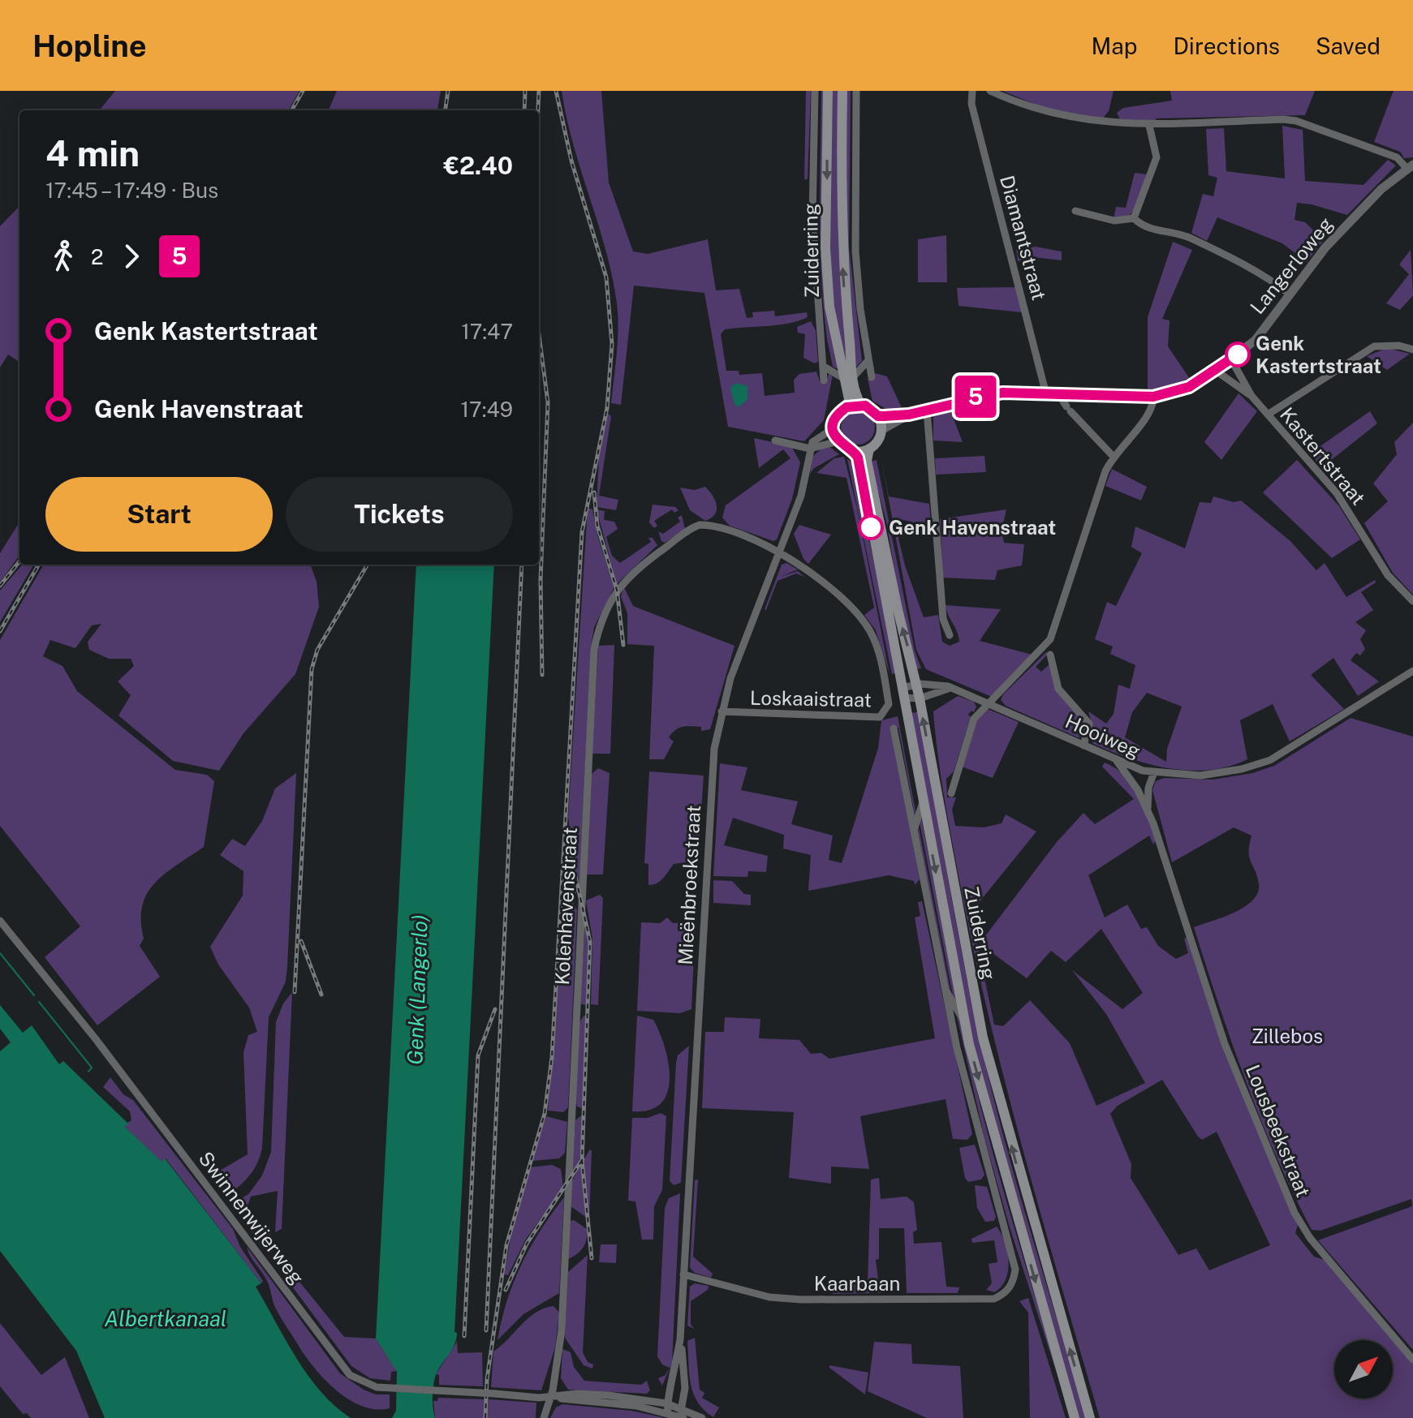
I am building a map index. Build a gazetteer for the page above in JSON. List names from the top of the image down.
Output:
{
  "streets": {
    "main road": ["Zuiderring"],
    "street": [
      "Diamantstraat",
      "Langerloweg",
      "Kastertstraat",
      "Loskaaistraat",
      "Hooiweg",
      "Mieënbroekstraat",
      "Kolenhavenstraat",
      "Lousbeekstraat",
      "Swinnenwijerweg",
      "Kaarbaan"
    ]
  },
  "crossings": [
    ["Diamantstraat", "Langerloweg"],
    ["Zuiderring", "Hooiweg"],
    ["Langerloweg", "Kastertstraat"],
    ["Loskaaistraat", "Mieënbroekstraat"],
    ["Loskaaistraat", "Kolenhavenstraat"],
    ["Hooiweg", "Lousbeekstraat"],
    ["Mieënbroekstraat", "Kolenhavenstraat"],
    ["Mieënbroekstraat", "Swinnenwijerweg"],
    ["Mieënbroekstraat", "Kaarbaan"],
    ["Kolenhavenstraat", "Swinnenwijerweg"]
  ],
  "water": ["Genk (Langerlo)", "Albertkanaal"],
  "parks": ["Zillebos"],
  "places": ["Genk Kastertstraat", "Genk Havenstraat"],
  "lines": ["bus line 5"],
  "north": "top right",
  "page": {
    "header": "Hopline",
    "nav": ["Map", "Directions", "Saved"],
    "on_map": "5",
    "heading": ["4 min", "17:45 – 17:49 · Bus", "€2.40"],
    "legs": ["2", "5"],
    "list": [
      {
        "name": "Genk Kastertstraat",
        "value": "17:47"
      },
      {
        "name": "Genk Havenstraat",
        "value": "17:49"
      }
    ],
    "buttons": ["Start", "Tickets"]
  }
}
